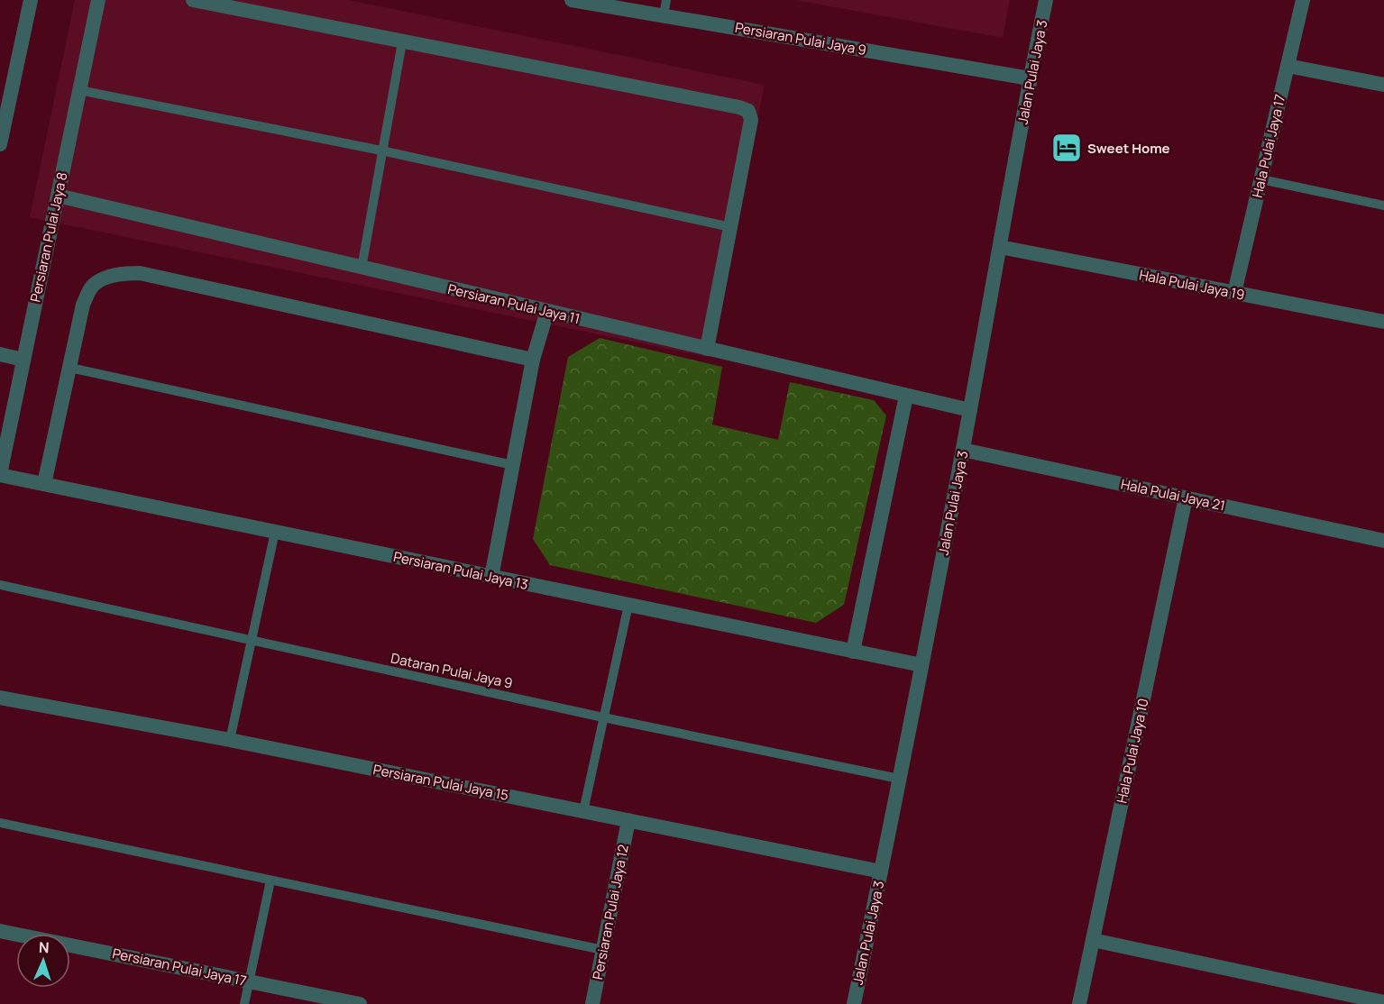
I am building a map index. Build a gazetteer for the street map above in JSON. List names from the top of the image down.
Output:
{
  "streets": {
    "street": [
      "Persiaran Pulai Jaya 9",
      "Jalan Pulai Jaya 3",
      "Hala Pulai Jaya 17",
      "Persiaran Pulai Jaya 8",
      "Hala Pulai Jaya 19",
      "Persiaran Pulai Jaya 11",
      "Hala Pulai Jaya 21",
      "Persiaran Pulai Jaya 13",
      "Hala Pulai Jaya 10",
      "Persiaran Pulai Jaya 15",
      "Persiaran Pulai Jaya 12",
      "Persiaran Pulai Jaya 17"
    ],
    "lane": ["Dataran Pulai Jaya 9"]
  },
  "crossings": [
    ["Persiaran Pulai Jaya 9", "Jalan Pulai Jaya 3"],
    ["Jalan Pulai Jaya 3", "Hala Pulai Jaya 19"],
    ["Jalan Pulai Jaya 3", "Persiaran Pulai Jaya 11"],
    ["Jalan Pulai Jaya 3", "Hala Pulai Jaya 21"],
    ["Jalan Pulai Jaya 3", "Persiaran Pulai Jaya 13"],
    ["Jalan Pulai Jaya 3", "Dataran Pulai Jaya 9"],
    ["Jalan Pulai Jaya 3", "Persiaran Pulai Jaya 15"],
    ["Hala Pulai Jaya 17", "Hala Pulai Jaya 19"],
    ["Persiaran Pulai Jaya 8", "Persiaran Pulai Jaya 11"],
    ["Persiaran Pulai Jaya 8", "Persiaran Pulai Jaya 13"],
    ["Hala Pulai Jaya 21", "Hala Pulai Jaya 10"],
    ["Persiaran Pulai Jaya 15", "Persiaran Pulai Jaya 12"]
  ],
  "places": {
    "hotel": ["Sweet Home"]
  },
  "north": "top"
}
